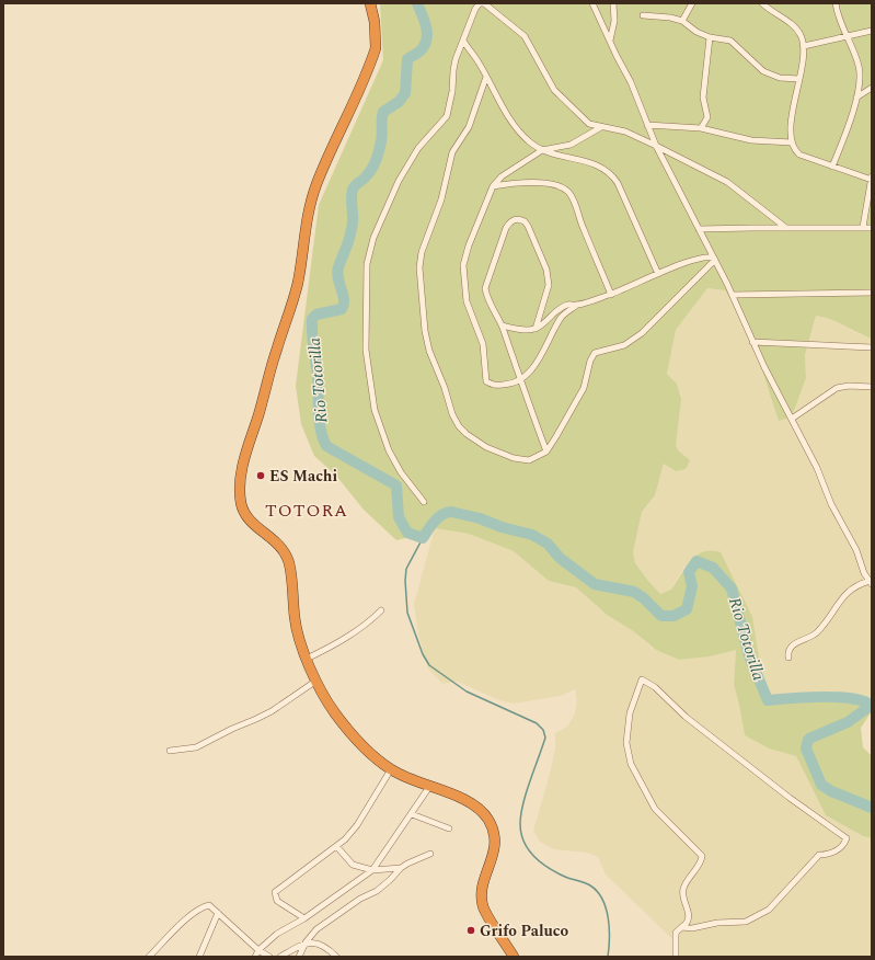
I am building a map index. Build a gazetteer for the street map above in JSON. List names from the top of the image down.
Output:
{
  "districts": ["TOTORA"],
  "water": ["Rio Totorilla"],
  "places": ["ES Machi", "Grifo Paluco"]
}
